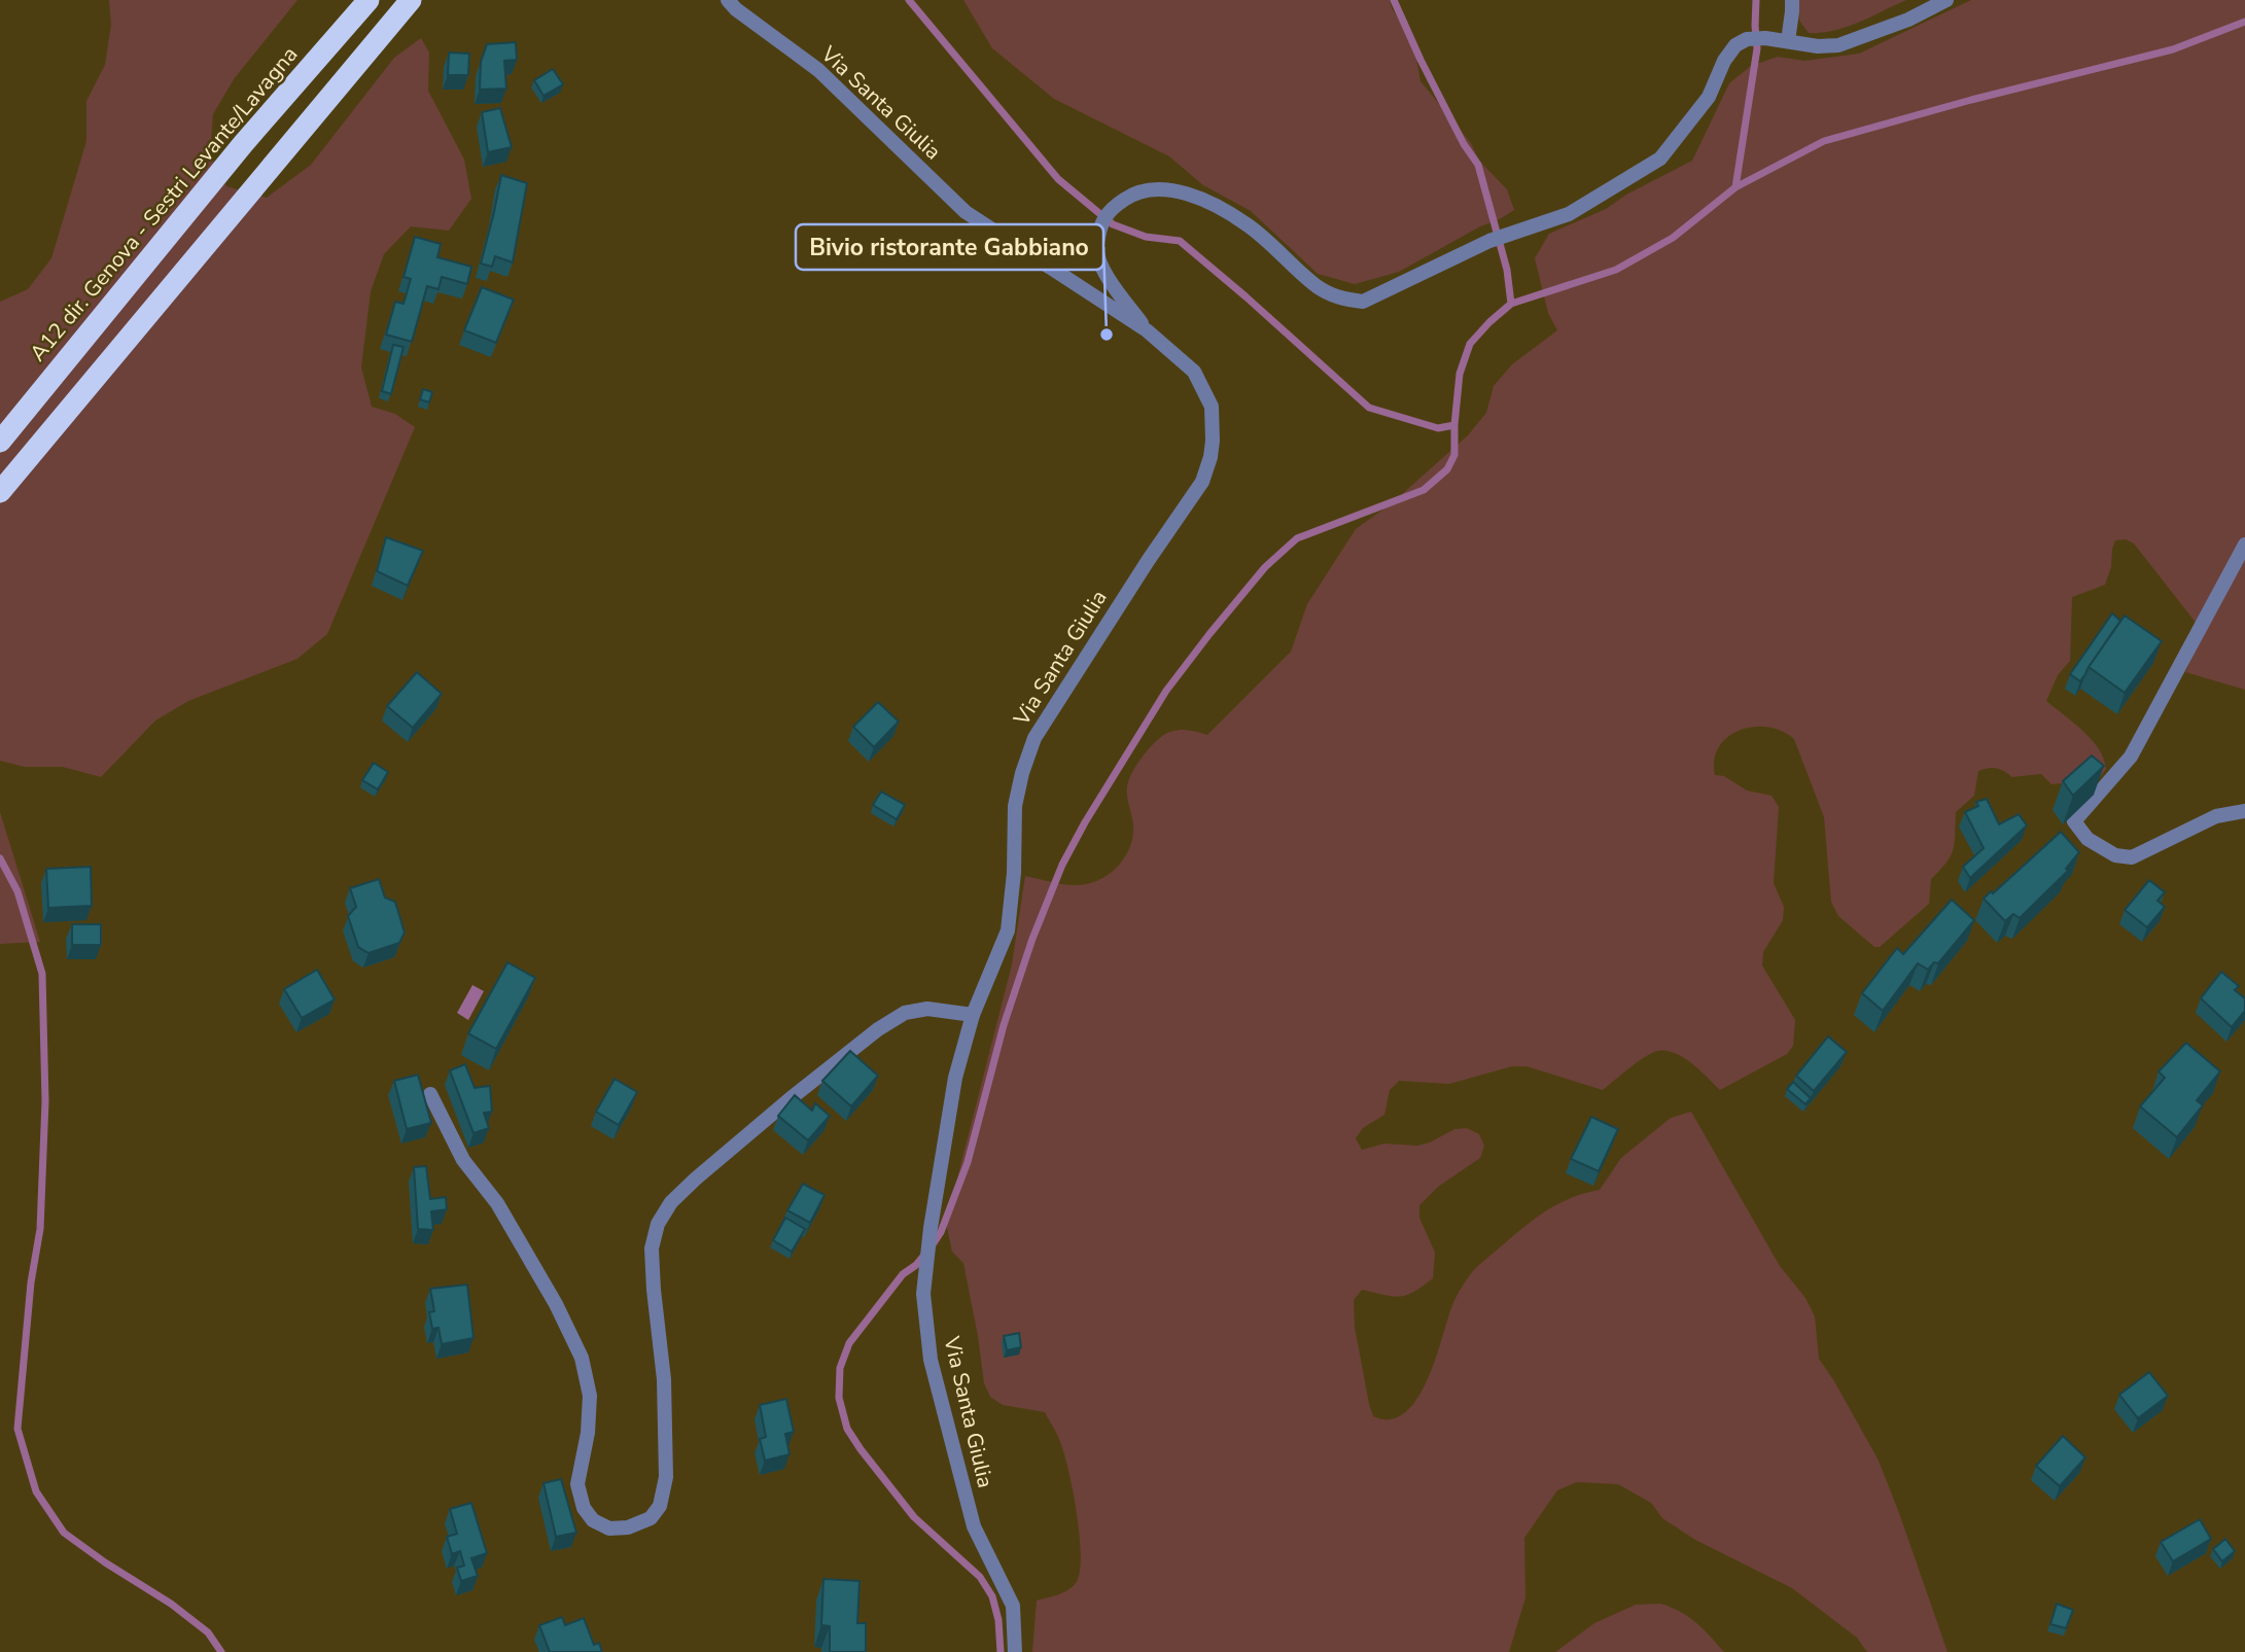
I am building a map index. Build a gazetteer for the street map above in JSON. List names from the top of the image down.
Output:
{
  "streets": {
    "highway": ["A12 dir. Genova - Sestri Levante/Lavagna"],
    "street": ["Via Santa Giulia"]
  },
  "places": ["Bivio ristorante Gabbiano"]
}
